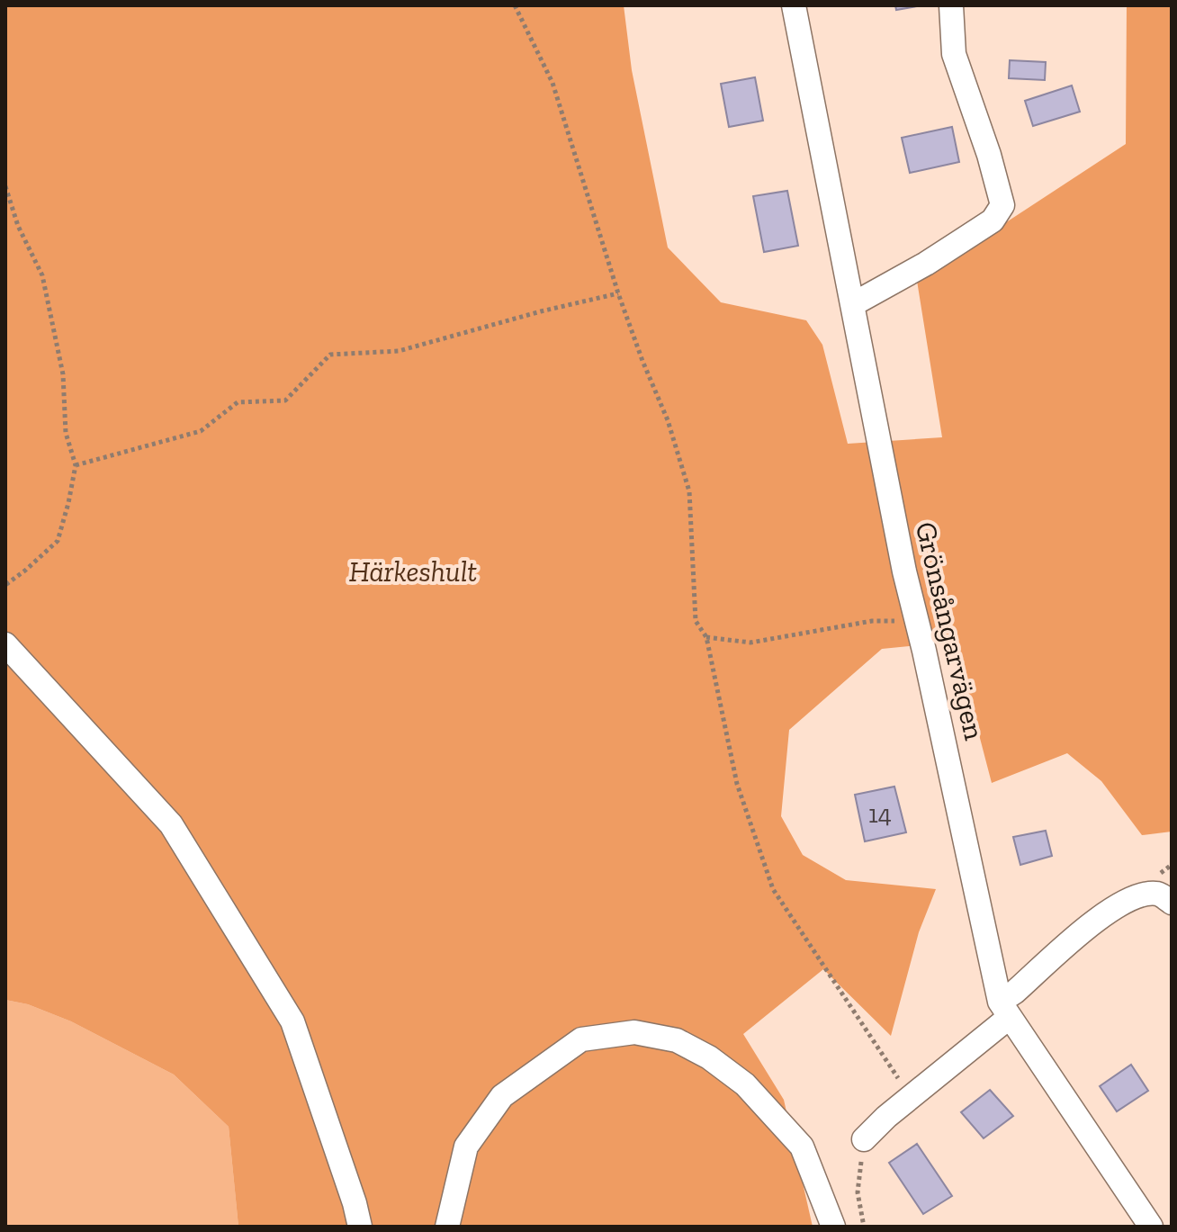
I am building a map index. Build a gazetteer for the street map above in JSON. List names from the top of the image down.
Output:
{
  "streets": {
    "street": ["Grönsångarvägen"]
  },
  "parks": ["Härkeshult"],
  "house_numbers": ["14"]
}
